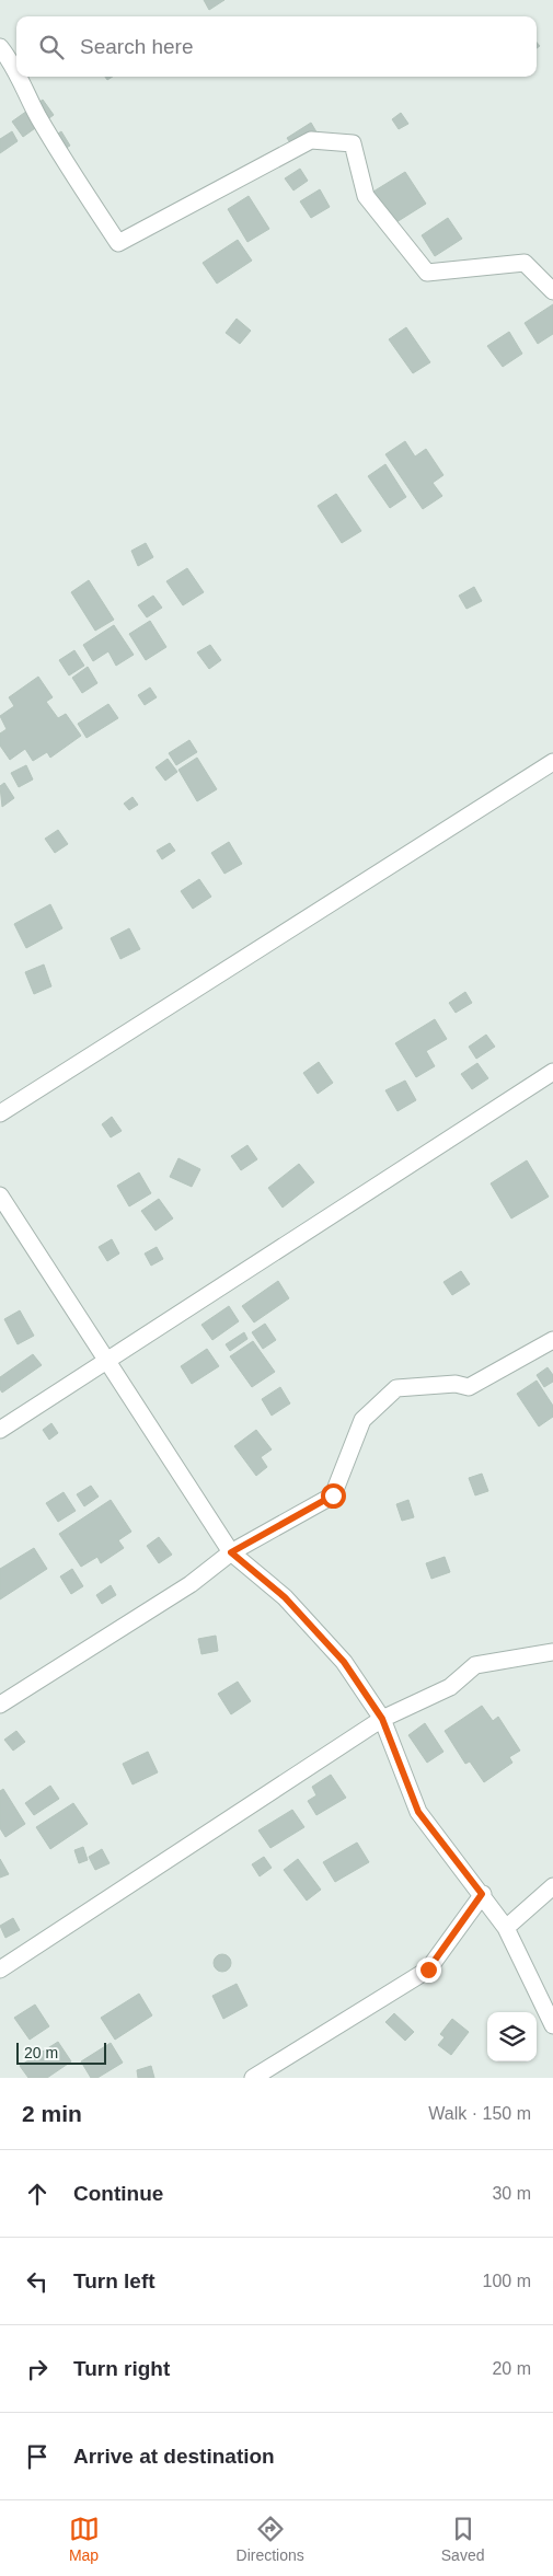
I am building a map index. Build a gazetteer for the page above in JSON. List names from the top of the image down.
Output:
{
  "scale_bar": "20 m",
  "page": {
    "search": "Search here",
    "scale": "20 m",
    "heading": ["2 min", "Walk · 150 m"],
    "list": [
      ["Continue", "30 m"],
      ["Turn left", "100 m"],
      ["Turn right", "20 m"],
      "Arrive at destination"
    ],
    "nav": ["Map", "Directions", "Saved"]
  }
}
